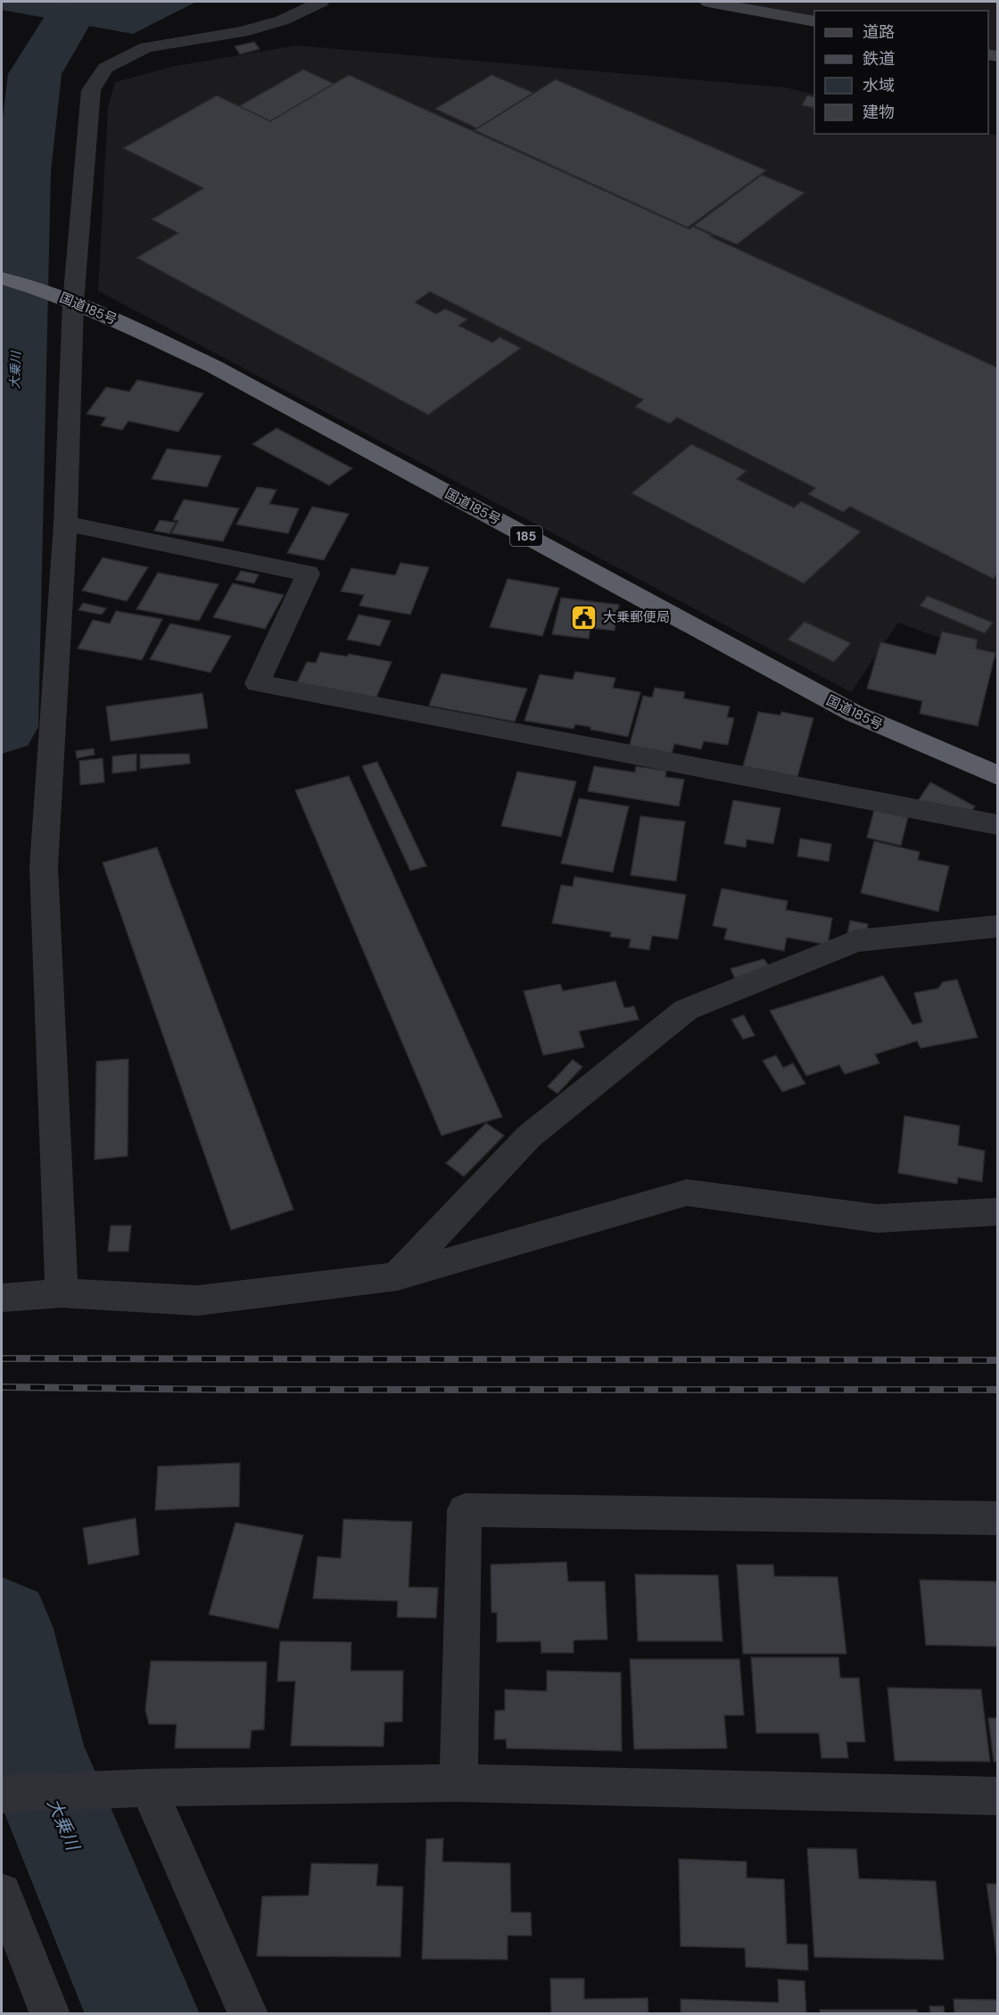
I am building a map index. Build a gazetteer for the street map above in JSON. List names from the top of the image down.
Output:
{
  "streets": {
    "highway": ["国道185号", "185"]
  },
  "water": ["大乗川"],
  "places": {
    "public building": ["大乗郵便局"]
  },
  "legend": [
    "道路",
    "鉄道",
    "水域",
    "建物"
  ]
}
